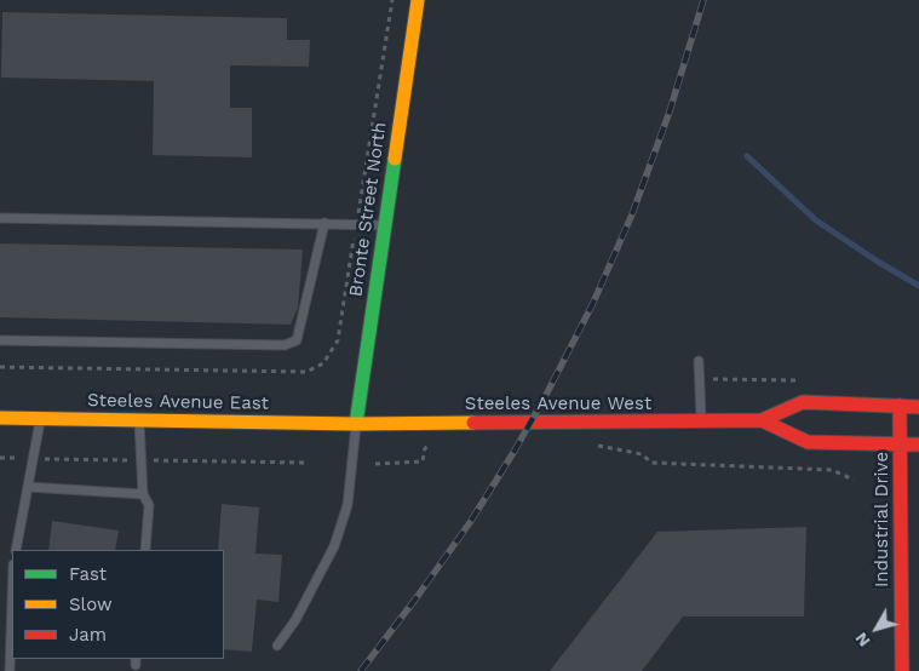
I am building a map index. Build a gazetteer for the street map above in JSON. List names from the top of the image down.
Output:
{
  "streets": {
    "main road": [
      "Bronte Street North",
      "Steeles Avenue East",
      "Steeles Avenue West",
      "Industrial Drive"
    ]
  },
  "crossings": [
    ["Bronte Street North", "Steeles Avenue East"],
    ["Bronte Street North", "Steeles Avenue West"],
    ["Steeles Avenue East", "Steeles Avenue West"],
    ["Steeles Avenue West", "Industrial Drive"]
  ],
  "legend": ["Fast", "Slow", "Jam"],
  "north": "bottom left"
}
